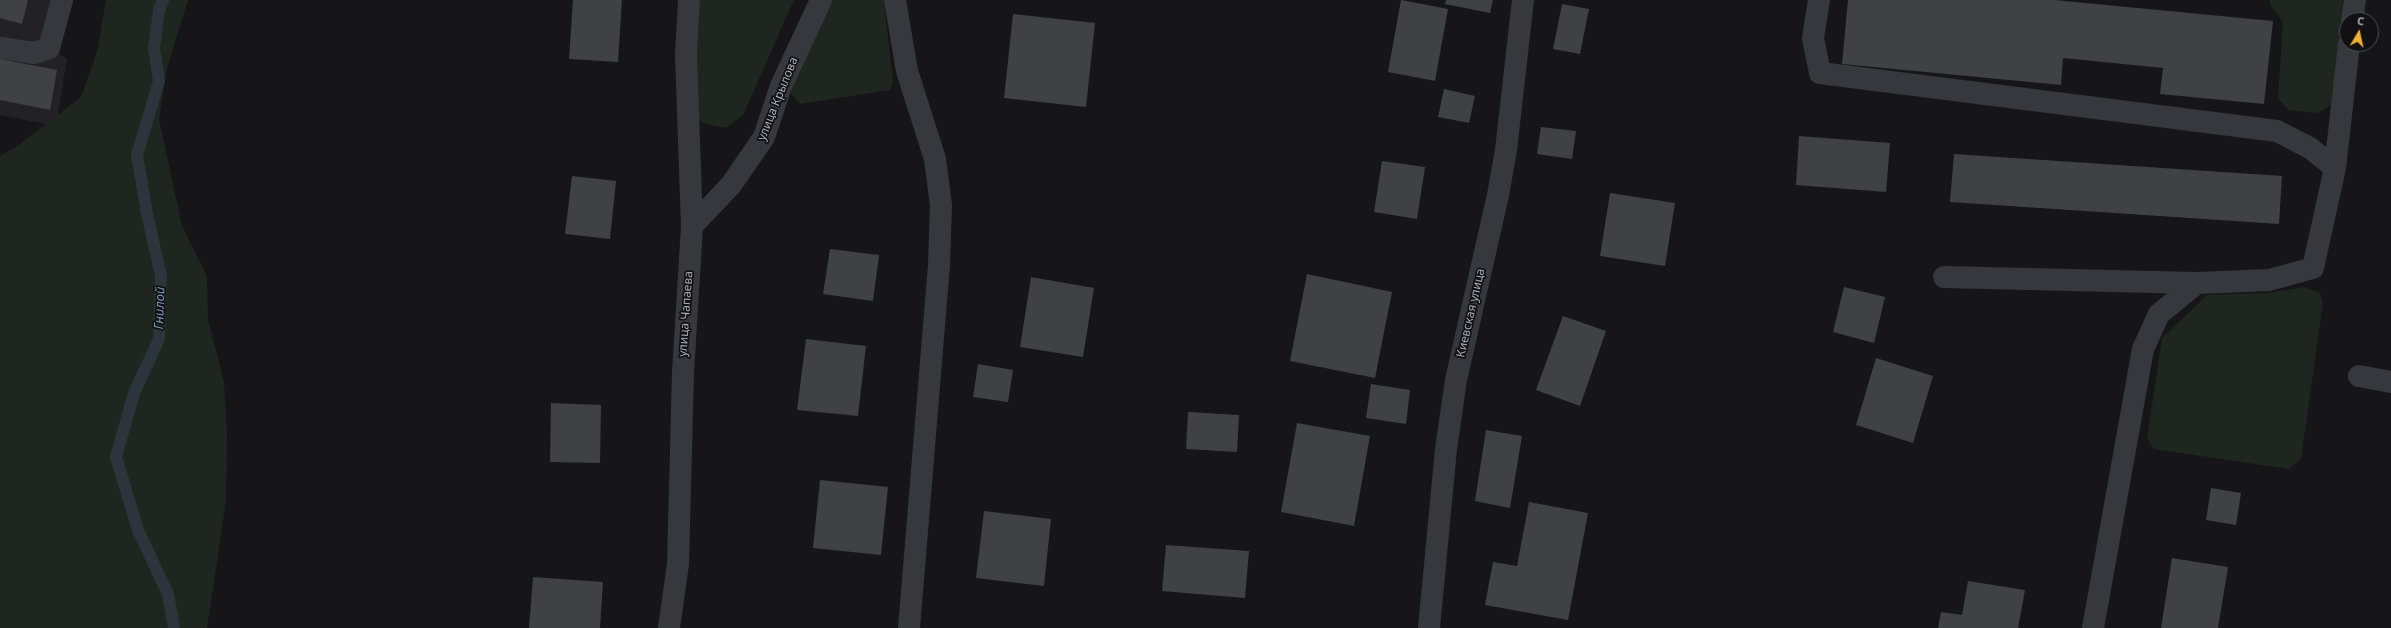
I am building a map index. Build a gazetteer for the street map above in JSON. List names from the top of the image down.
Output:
{
  "streets": {
    "street": ["улица Крылова", "Киевская улица", "улица Чапаева"]
  },
  "crossings": [
    ["улица Крылова", "улица Чапаева"]
  ],
  "water": ["Гнилой"],
  "north": "top"
}
